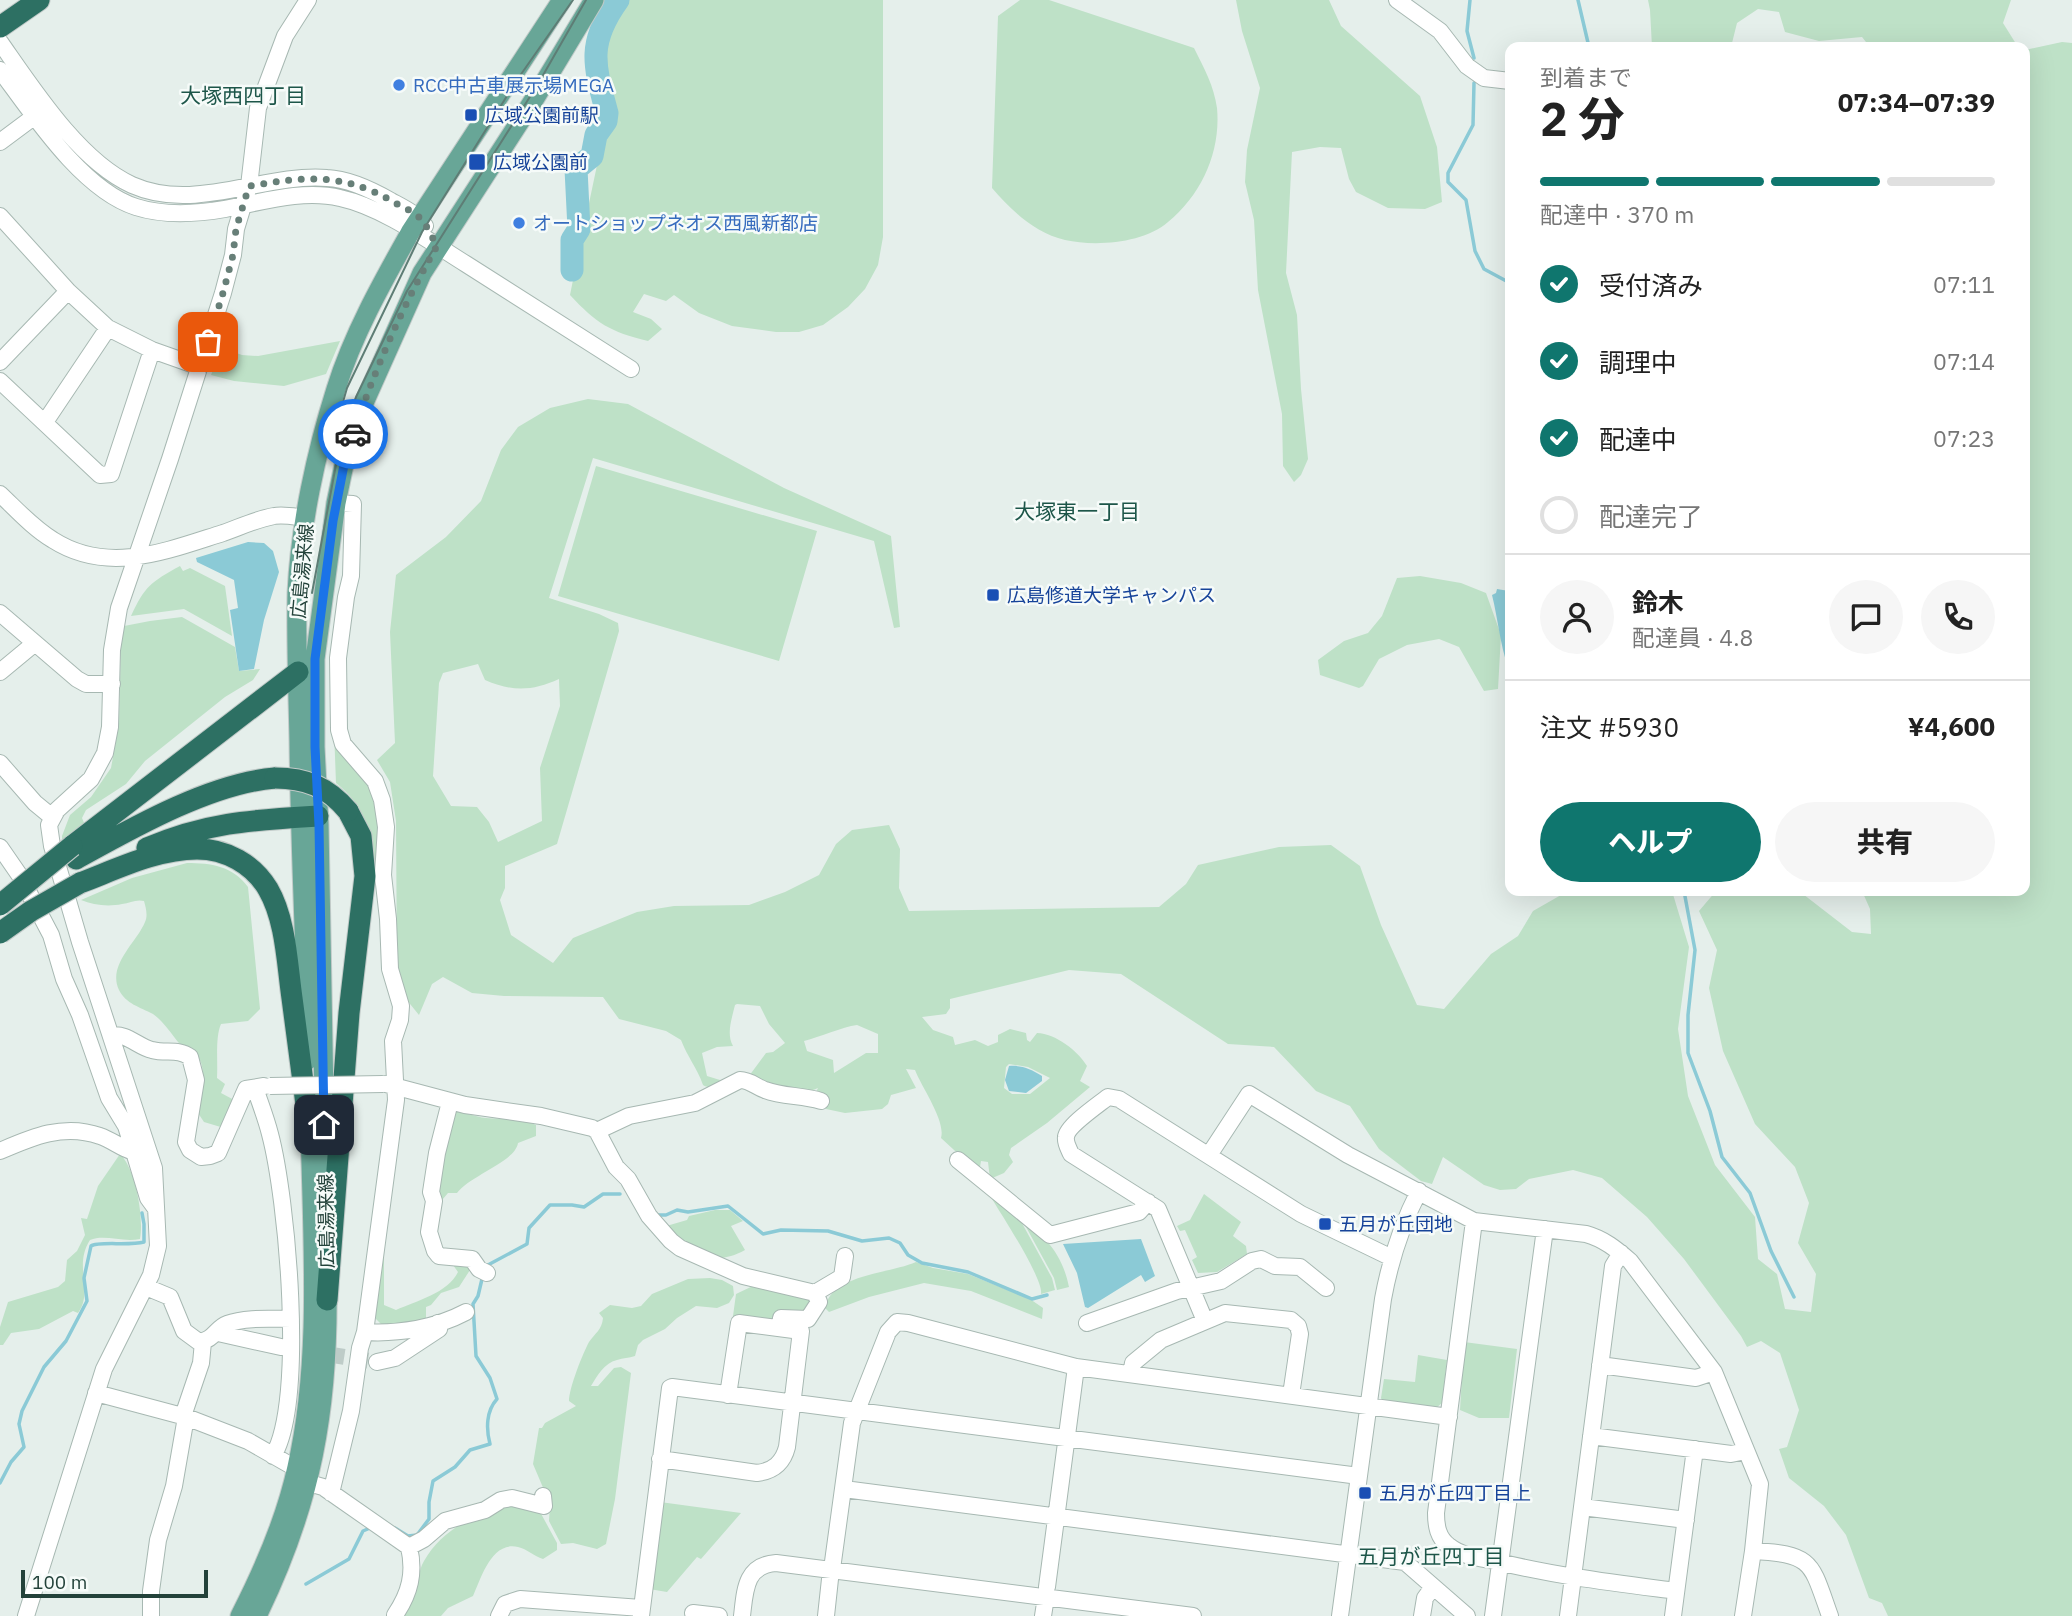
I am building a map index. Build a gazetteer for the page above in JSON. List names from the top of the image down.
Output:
{
  "streets": {
    "main road": ["広島湯来線"]
  },
  "districts": ["大塚西四丁目", "大塚東一丁目", "五月が丘四丁目"],
  "places": {
    "other": ["RCC中古車展示場MEGA", "オートショップネオス西風新都店"],
    "transit": [
      "広域公園前駅",
      "広域公園前",
      "広島修道大学キャンパス",
      "五月が丘団地",
      "五月が丘四丁目上"
    ]
  },
  "scale_bar": "100 m",
  "page": {
    "heading": ["2 分", "到着まで", "07:34–07:39"],
    "panel": [
      "鈴木",
      "配達員 · 4.8",
      "注文 #5930",
      "¥4,600"
    ],
    "bar": "配達中 · 370 m",
    "list": [
      ["受付済み", "07:11"],
      ["調理中", "07:14"],
      ["配達中", "07:23"],
      "配達完了"
    ],
    "buttons": ["ヘルプ", "共有"],
    "scale": "100 m"
  }
}
